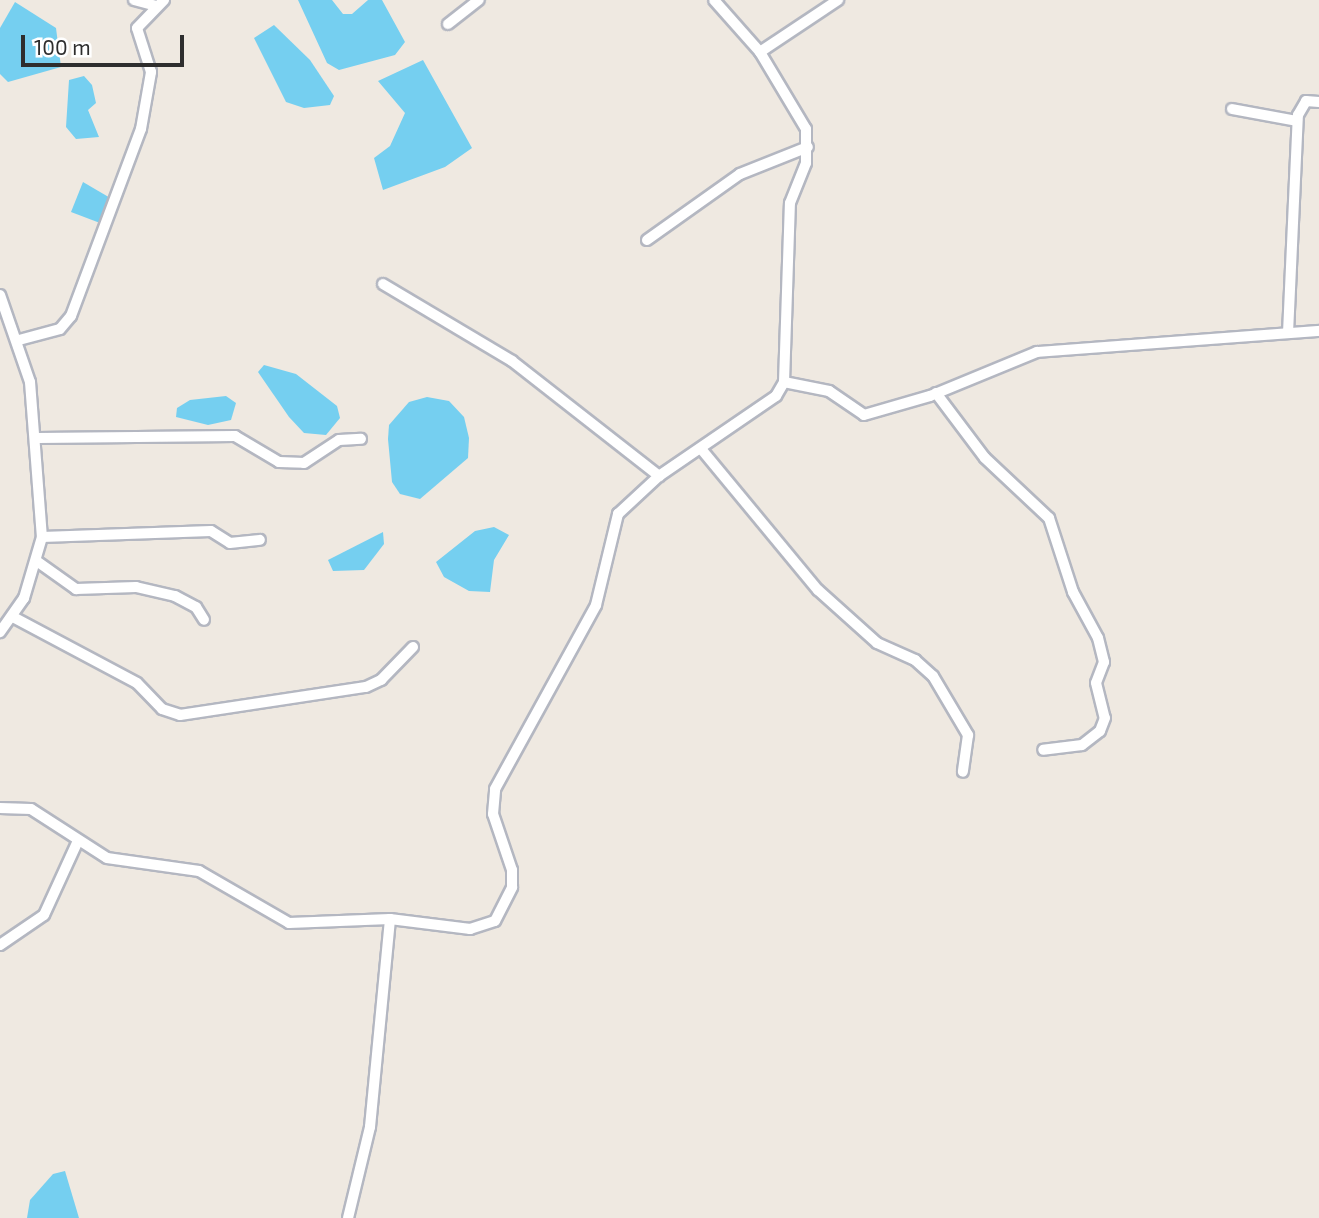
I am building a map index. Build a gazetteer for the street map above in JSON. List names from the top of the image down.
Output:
{
  "scale_bar": "100 m"
}
